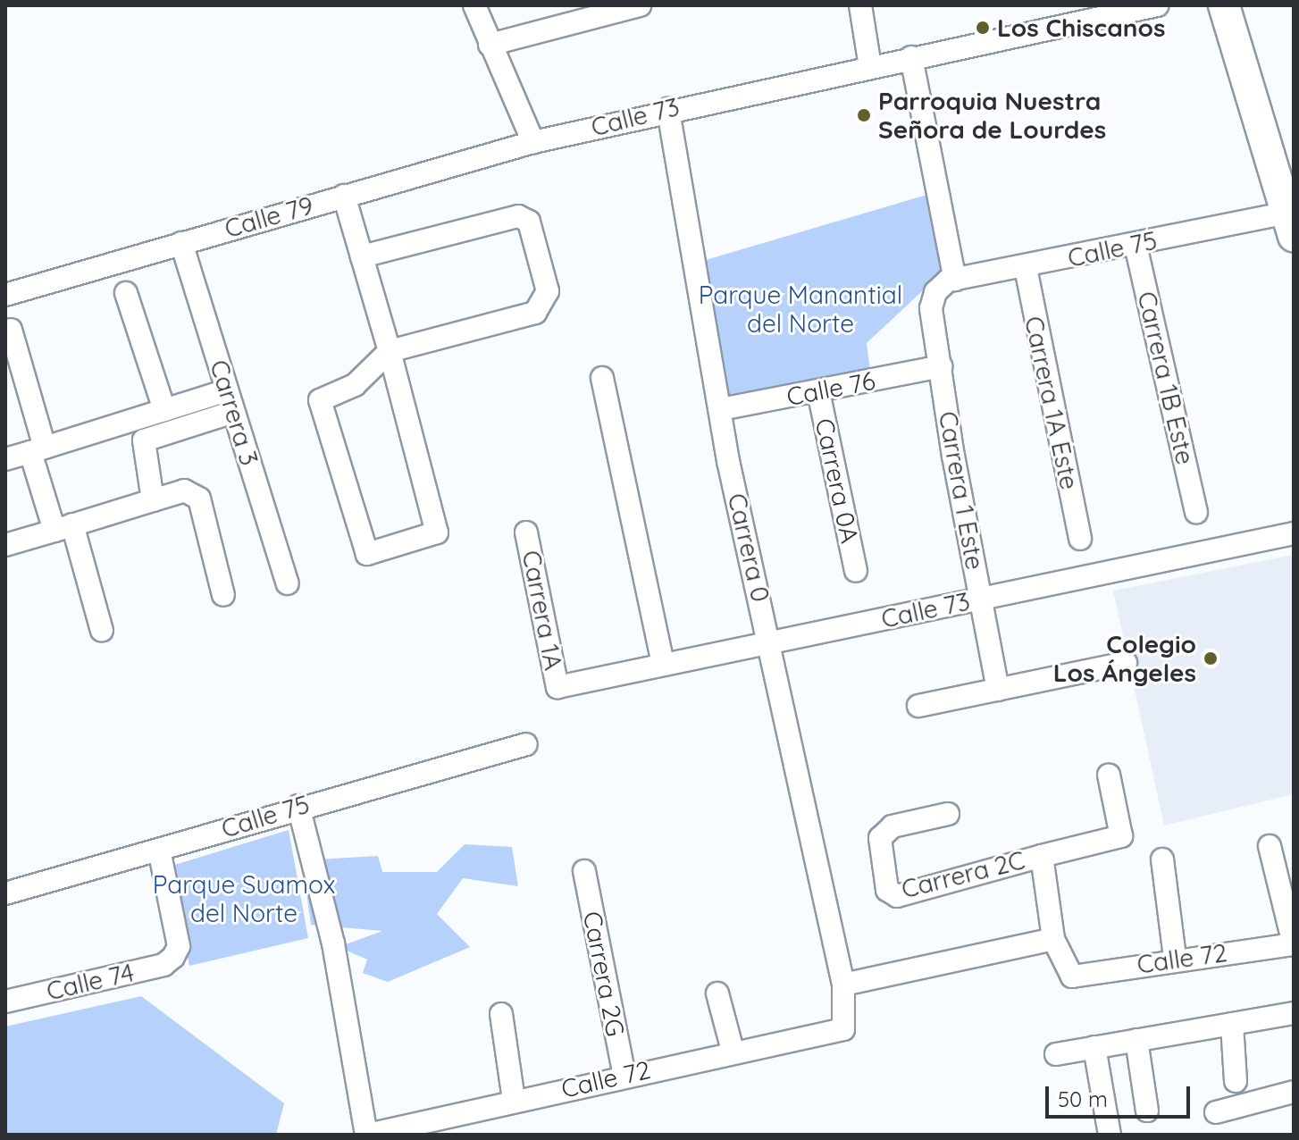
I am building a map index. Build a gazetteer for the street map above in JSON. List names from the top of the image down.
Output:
{
  "streets": {
    "street": [
      "Calle 73",
      "Calle 79",
      "Calle 75",
      "Carrera 1B Este",
      "Calle 76",
      "Carrera 1A Este",
      "Carrera 3",
      "Carrera 0A",
      "Carrera 1 Este",
      "Carrera 0",
      "Carrera 1A",
      "Carrera 2C",
      "Calle 72",
      "Carrera 2G",
      "Calle 74"
    ]
  },
  "crossings": [
    ["Calle 73", "Calle 79"],
    ["Calle 73", "Carrera 1 Este"],
    ["Calle 73", "Carrera 0"],
    ["Calle 73", "Carrera 1A"],
    ["Calle 79", "Carrera 3"],
    ["Calle 75", "Carrera 1B Este"],
    ["Calle 75", "Carrera 1A Este"],
    ["Calle 75", "Carrera 1 Este"],
    ["Calle 75", "Calle 74"],
    ["Calle 76", "Carrera 0A"],
    ["Calle 76", "Carrera 1 Este"],
    ["Calle 76", "Carrera 0"],
    ["Carrera 0", "Calle 72"],
    ["Carrera 2C", "Calle 72"],
    ["Calle 72", "Carrera 2G"]
  ],
  "parks": ["Parque Manantial del Norte", "Parque Suamox del Norte"],
  "places": ["Los Chiscanos", "Parroquia Nuestra Señora de Lourdes", "Colegio Los Ángeles"],
  "scale_bar": "50 m"
}
